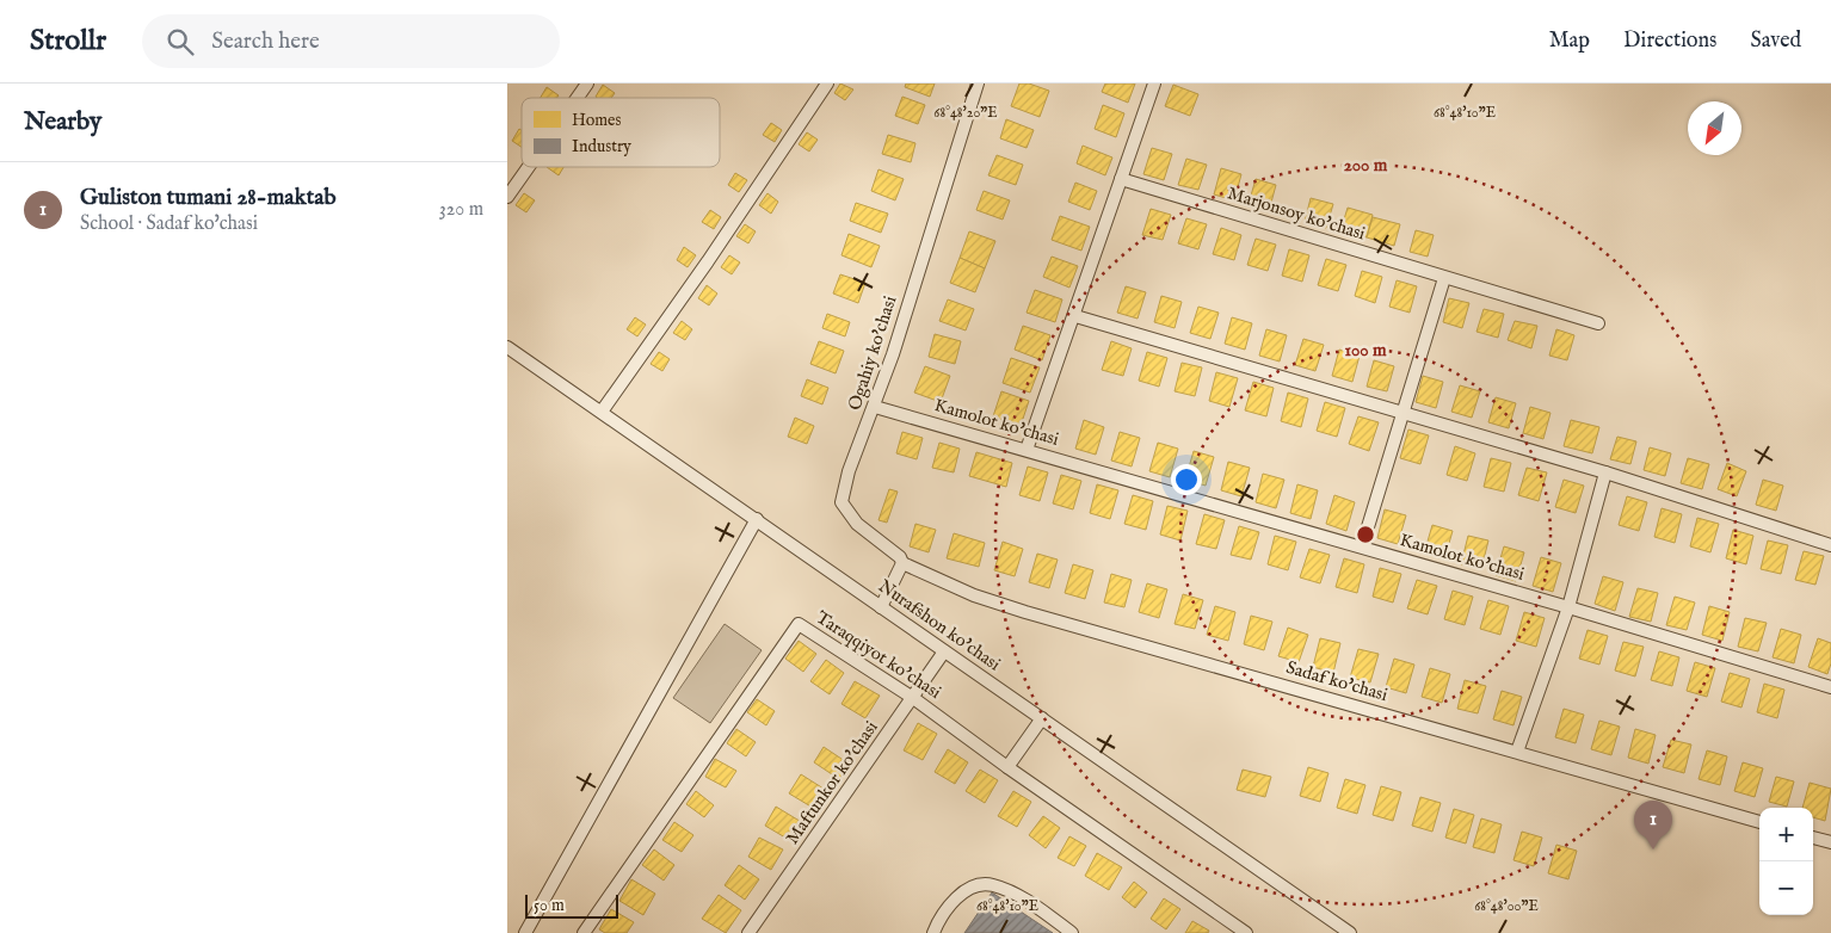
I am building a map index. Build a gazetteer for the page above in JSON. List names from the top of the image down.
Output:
{
  "streets": {
    "street": [
      "Marjonsoy ko'chasi",
      "Ogahiy ko'chasi",
      "Kamolot ko'chasi",
      "Nurafshon ko'chasi",
      "Taraqqiyot ko'chasi",
      "Sadaf ko'chasi",
      "Maftunkor ko'chasi"
    ]
  },
  "crossings": [
    ["Ogahiy ko'chasi", "Kamolot ko'chasi"],
    ["Ogahiy ko'chasi", "Sadaf ko'chasi"],
    ["Nurafshon ko'chasi", "Maftunkor ko'chasi"],
    ["Taraqqiyot ko'chasi", "Maftunkor ko'chasi"]
  ],
  "legend": ["Homes", "Industry"],
  "scale_bar": "50 m",
  "north": "bottom left",
  "page": {
    "header": "Strollr",
    "search": "Search here",
    "nav": ["Map", "Directions", "Saved"],
    "heading": "Nearby",
    "list": [
      {
        "mark": "1",
        "name": "Guliston tumani 28-maktab",
        "note": "School · Sadaf ko'chasi",
        "value": "320 m"
      }
    ],
    "pins": "1",
    "map_buttons": ["+", "−"],
    "scale": "50 m"
  },
  "coordinates": ["68°48'20\"E", "68°48'10\"E", "68°48'00\"E"],
  "rings": ["200 m", "100 m"]
}
